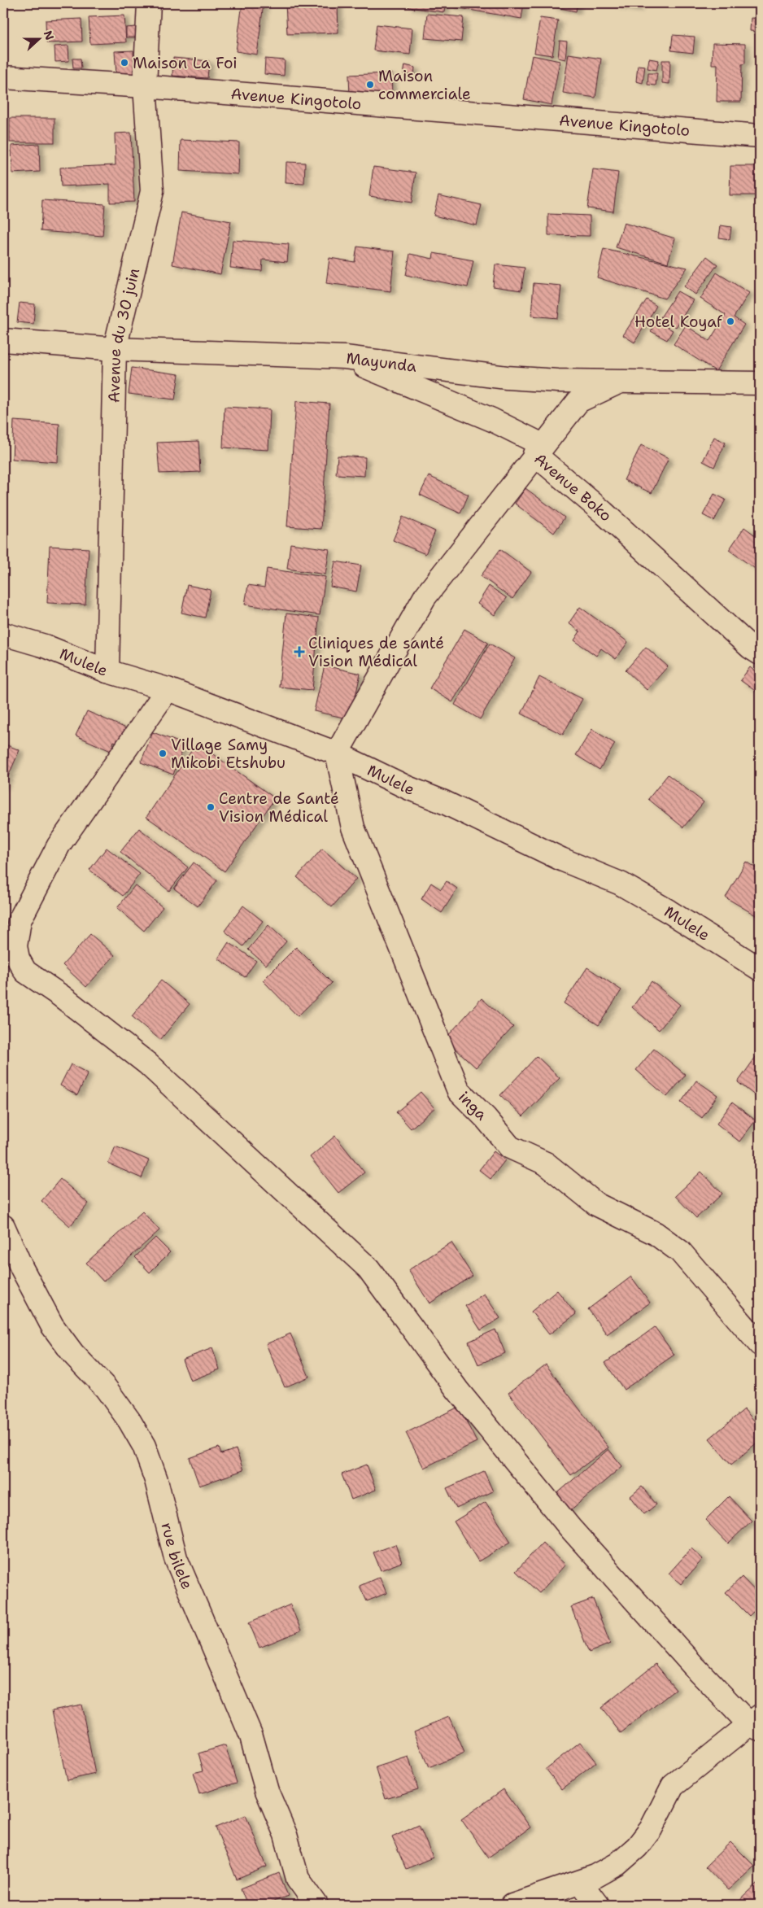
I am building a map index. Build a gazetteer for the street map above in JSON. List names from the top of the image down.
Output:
{
  "streets": {
    "street": [
      "Avenue Kingotolo",
      "Avenue du 30 juin",
      "Mayunda",
      "Avenue Boko",
      "Mulele",
      "inga",
      "rue bilele"
    ]
  },
  "crossings": [
    ["Avenue Kingotolo", "Avenue du 30 juin"],
    ["Avenue du 30 juin", "Mayunda"],
    ["Avenue du 30 juin", "Mulele"],
    ["Mayunda", "Avenue Boko"],
    ["Mulele", "inga"]
  ],
  "places": {
    "other": [
      "Maison La Foi",
      "Maison commerciale",
      "Hotel Koyaf",
      "Village Samy Mikobi Etshubu",
      "Centre de Santé Vision Médical"
    ],
    "health": ["Cliniques de santé Vision Médical"]
  },
  "north": "right"
}
